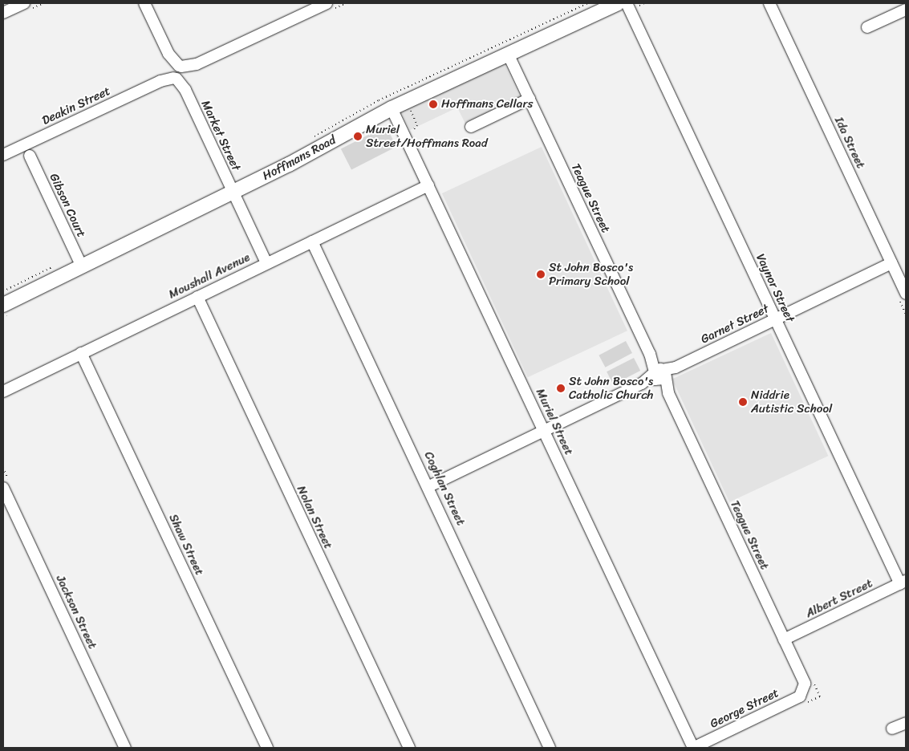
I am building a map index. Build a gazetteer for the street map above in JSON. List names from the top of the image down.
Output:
{
  "streets": {
    "main road": ["Hoffmans Road"],
    "street": [
      "Deakin Street",
      "Market Street",
      "Ida Street",
      "Teague Street",
      "Gibson Court",
      "Moushall Avenue",
      "Vaynor Street",
      "Garnet Street",
      "Muriel Street",
      "Coghlan Street",
      "Nolan Street",
      "Shaw Street",
      "Albert Street",
      "Jackson Street",
      "George Street"
    ]
  },
  "crossings": [
    ["Deakin Street", "Market Street"],
    ["Market Street", "Hoffmans Road"],
    ["Market Street", "Moushall Avenue"],
    ["Ida Street", "Garnet Street"],
    ["Hoffmans Road", "Teague Street"],
    ["Hoffmans Road", "Gibson Court"],
    ["Hoffmans Road", "Muriel Street"],
    ["Teague Street", "Garnet Street"],
    ["Teague Street", "Albert Street"],
    ["Teague Street", "George Street"],
    ["Moushall Avenue", "Muriel Street"],
    ["Moushall Avenue", "Coghlan Street"],
    ["Moushall Avenue", "Nolan Street"],
    ["Moushall Avenue", "Shaw Street"],
    ["Vaynor Street", "Garnet Street"],
    ["Vaynor Street", "Albert Street"],
    ["Garnet Street", "Muriel Street"],
    ["Garnet Street", "Coghlan Street"],
    ["Muriel Street", "George Street"]
  ],
  "places": [
    "Hoffmans Cellars",
    "Muriel Street/Hoffmans Road",
    "St John Bosco's Primary School",
    "St John Bosco's Catholic Church",
    "Niddrie Autistic School"
  ]
}
